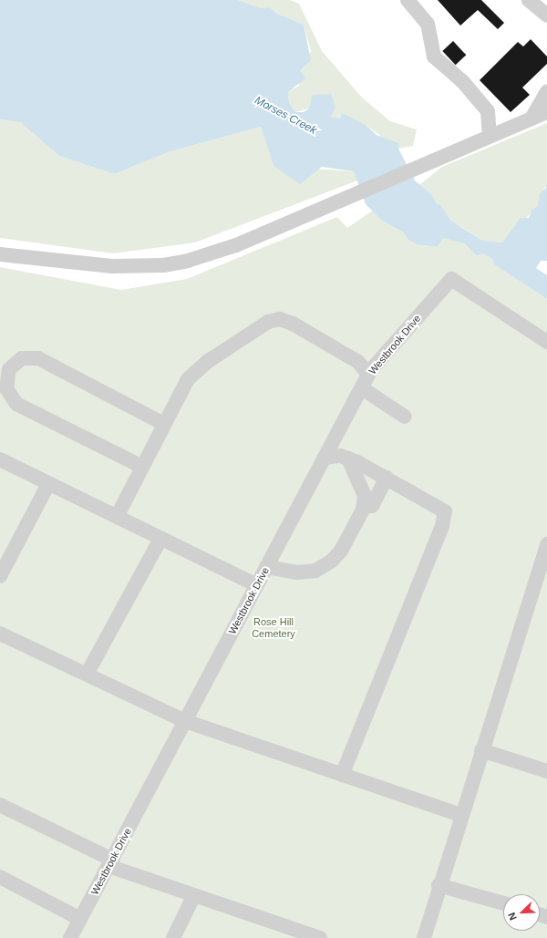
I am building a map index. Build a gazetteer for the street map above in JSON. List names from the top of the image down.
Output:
{
  "streets": {
    "lane": ["Westbrook Drive"]
  },
  "water": ["Morses Creek"],
  "parks": ["Rose Hill Cemetery"],
  "north": "bottom left"
}
